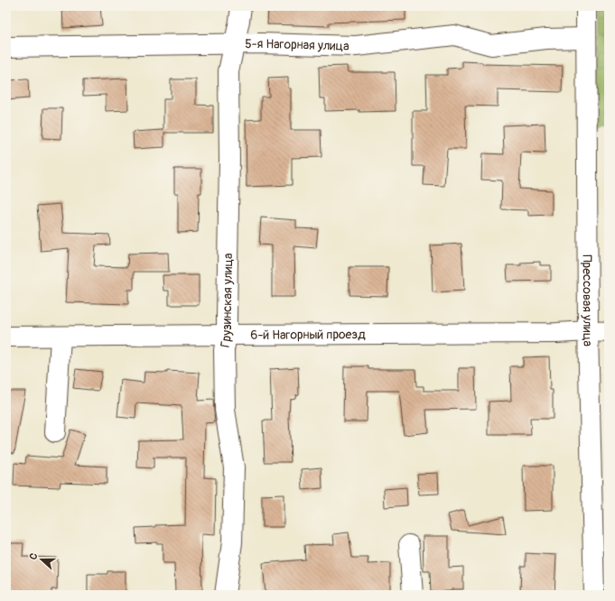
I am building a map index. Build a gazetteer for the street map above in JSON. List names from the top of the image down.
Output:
{
  "streets": {
    "street": [
      "5-я Нагорная улица",
      "Грузинская улица",
      "Прессовая улица",
      "6-й Нагорный проезд"
    ]
  },
  "crossings": [
    ["5-я Нагорная улица", "Грузинская улица"],
    ["5-я Нагорная улица", "Прессовая улица"],
    ["Грузинская улица", "6-й Нагорный проезд"],
    ["Прессовая улица", "6-й Нагорный проезд"]
  ],
  "north": "left"
}
